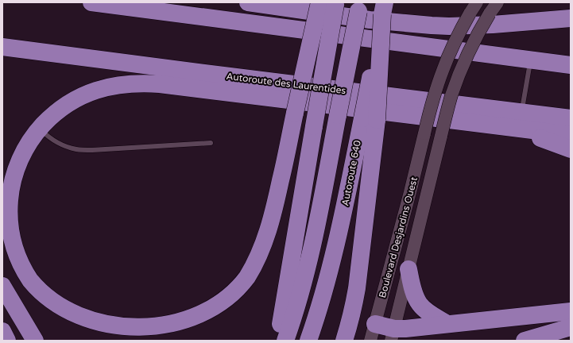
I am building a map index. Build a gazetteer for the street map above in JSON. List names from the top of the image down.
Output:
{
  "streets": {
    "highway": ["Autoroute des Laurentides", "Autoroute 640"],
    "street": ["Boulevard Desjardins Ouest"]
  }
}
